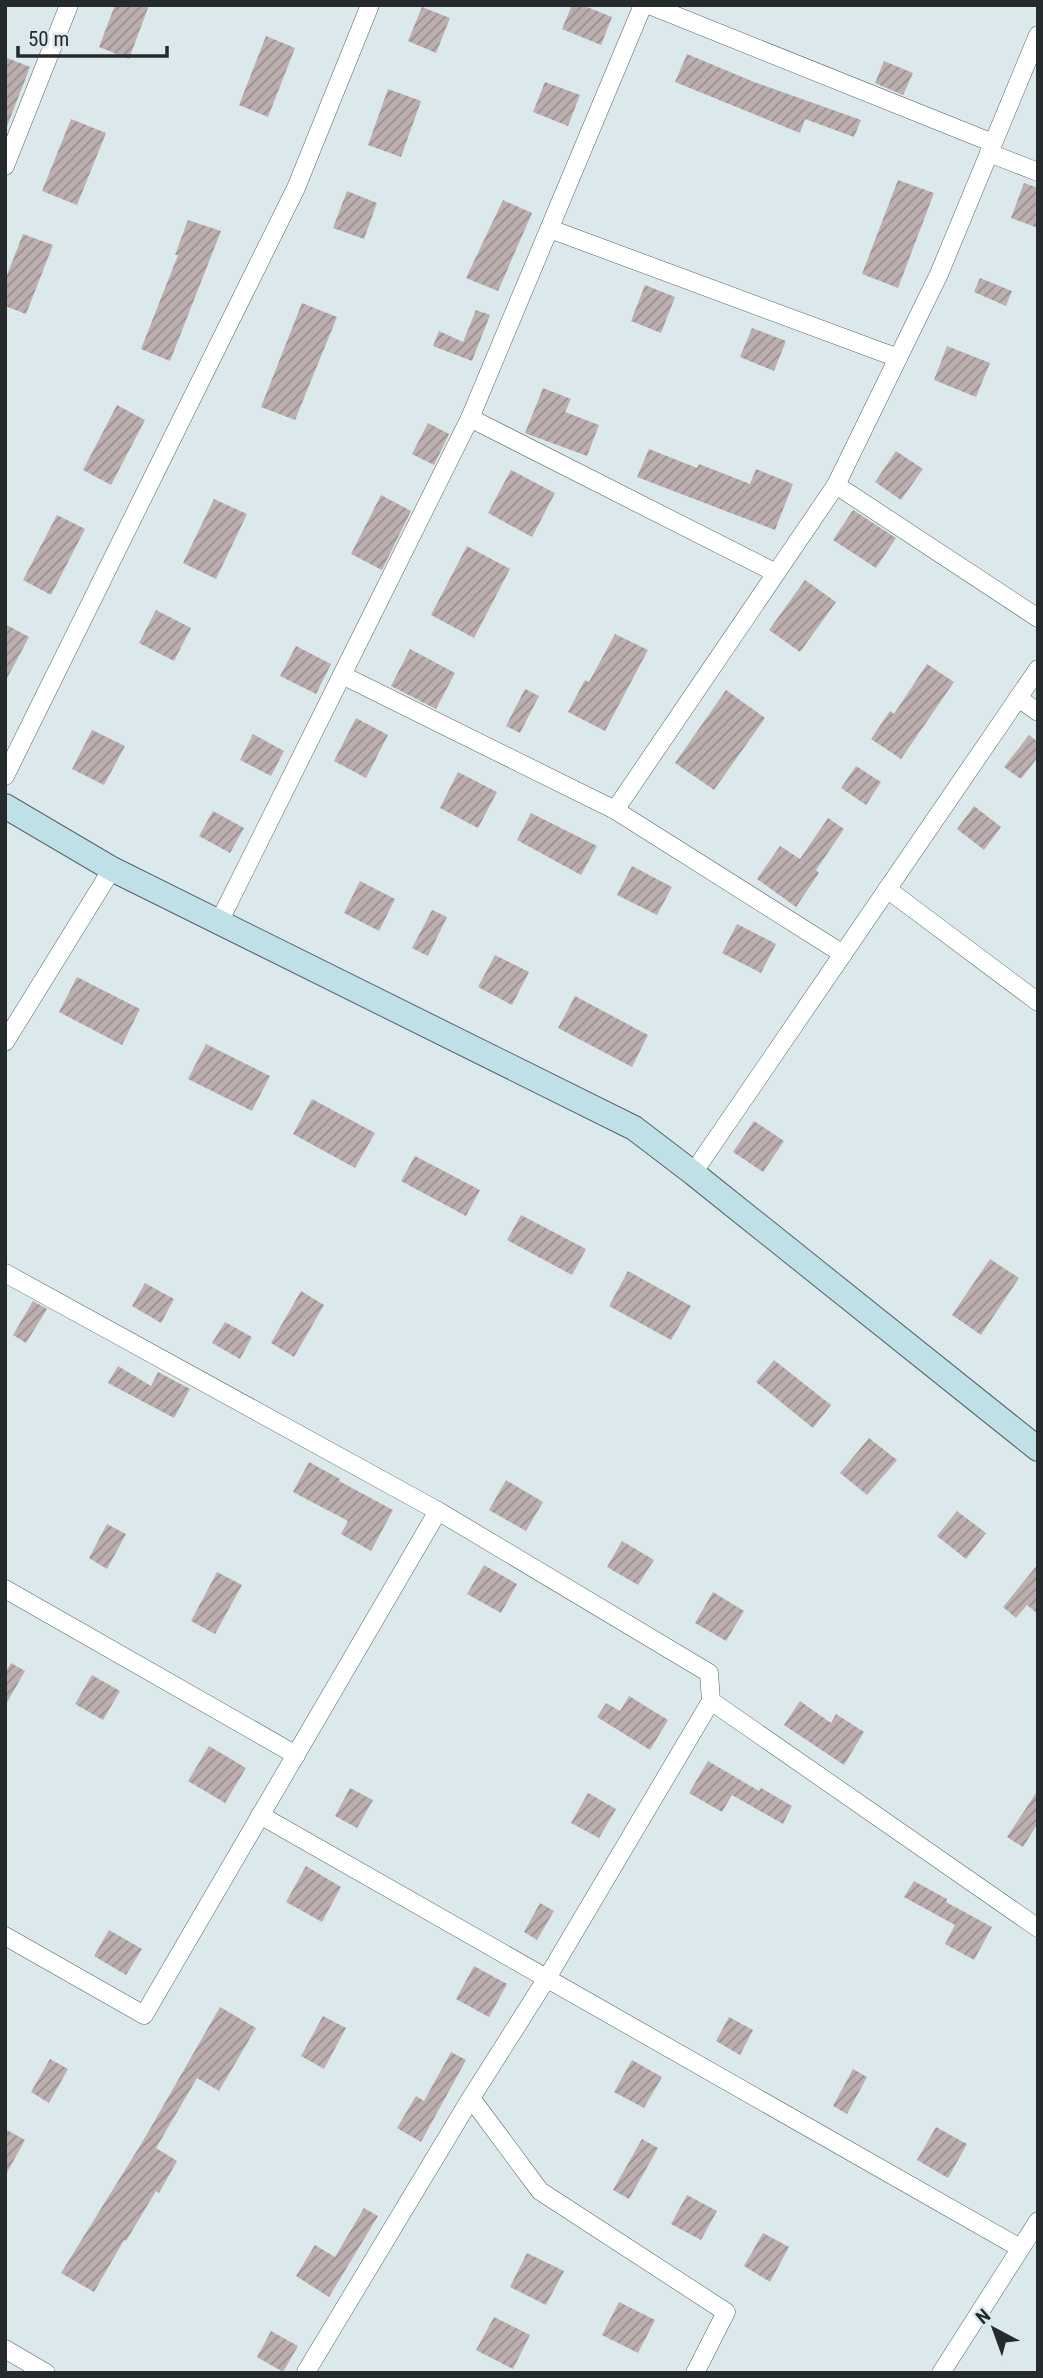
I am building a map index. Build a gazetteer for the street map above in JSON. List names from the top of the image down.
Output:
{
  "scale_bar": "50 m",
  "north": "top left"
}
